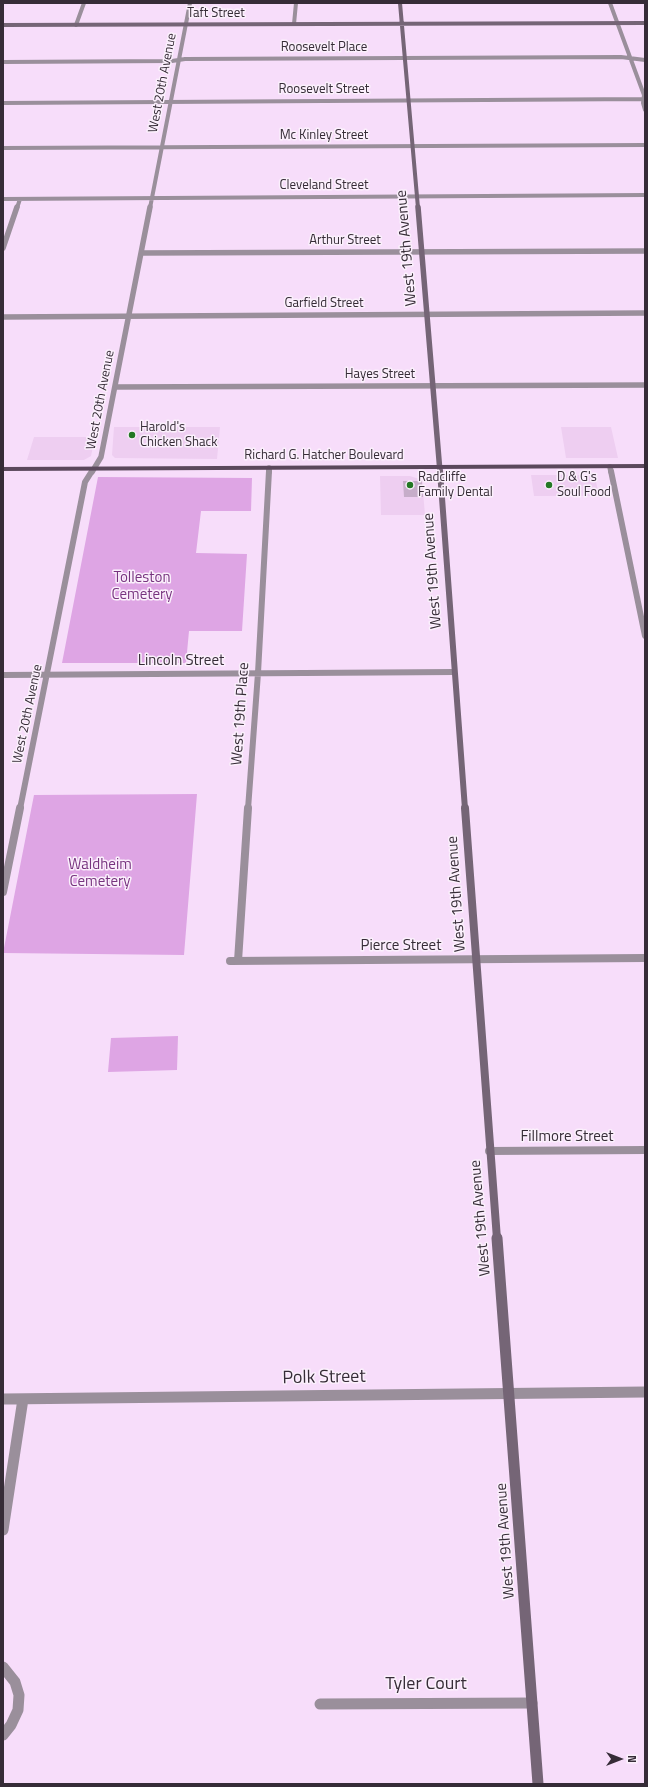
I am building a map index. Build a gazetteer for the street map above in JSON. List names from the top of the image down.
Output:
{
  "streets": {
    "main road": ["Richard G. Hatcher Boulevard"],
    "street": [
      "Taft Street",
      "Roosevelt Place",
      "West 20th Avenue",
      "Roosevelt Street",
      "Mc Kinley Street",
      "Cleveland Street",
      "Arthur Street",
      "West 19th Avenue",
      "Garfield Street",
      "Hayes Street",
      "Lincoln Street",
      "West 19th Place",
      "Pierce Street",
      "Fillmore Street",
      "Polk Street",
      "Tyler Court"
    ]
  },
  "crossings": [
    ["Taft Street", "West 20th Avenue"],
    ["Taft Street", "West 19th Avenue"],
    ["Roosevelt Place", "West 20th Avenue"],
    ["Roosevelt Place", "West 19th Avenue"],
    ["West 20th Avenue", "Roosevelt Street"],
    ["West 20th Avenue", "Mc Kinley Street"],
    ["West 20th Avenue", "Cleveland Street"],
    ["West 20th Avenue", "Arthur Street"],
    ["West 20th Avenue", "Garfield Street"],
    ["West 20th Avenue", "Hayes Street"],
    ["West 20th Avenue", "Richard G. Hatcher Boulevard"],
    ["West 20th Avenue", "Lincoln Street"],
    ["Roosevelt Street", "West 19th Avenue"],
    ["Mc Kinley Street", "West 19th Avenue"],
    ["Cleveland Street", "West 19th Avenue"],
    ["Arthur Street", "West 19th Avenue"],
    ["West 19th Avenue", "Garfield Street"],
    ["West 19th Avenue", "Hayes Street"],
    ["West 19th Avenue", "Richard G. Hatcher Boulevard"],
    ["West 19th Avenue", "Lincoln Street"],
    ["West 19th Avenue", "Pierce Street"],
    ["West 19th Avenue", "Fillmore Street"],
    ["West 19th Avenue", "Polk Street"],
    ["West 19th Avenue", "Tyler Court"],
    ["Richard G. Hatcher Boulevard", "West 19th Place"],
    ["Lincoln Street", "West 19th Place"],
    ["West 19th Place", "Pierce Street"]
  ],
  "parks": ["Tolleston Cemetery", "Waldheim Cemetery"],
  "places": ["Harold's Chicken Shack", "Radcliffe Family Dental", "D & G's Soul Food"],
  "north": "right"
}
